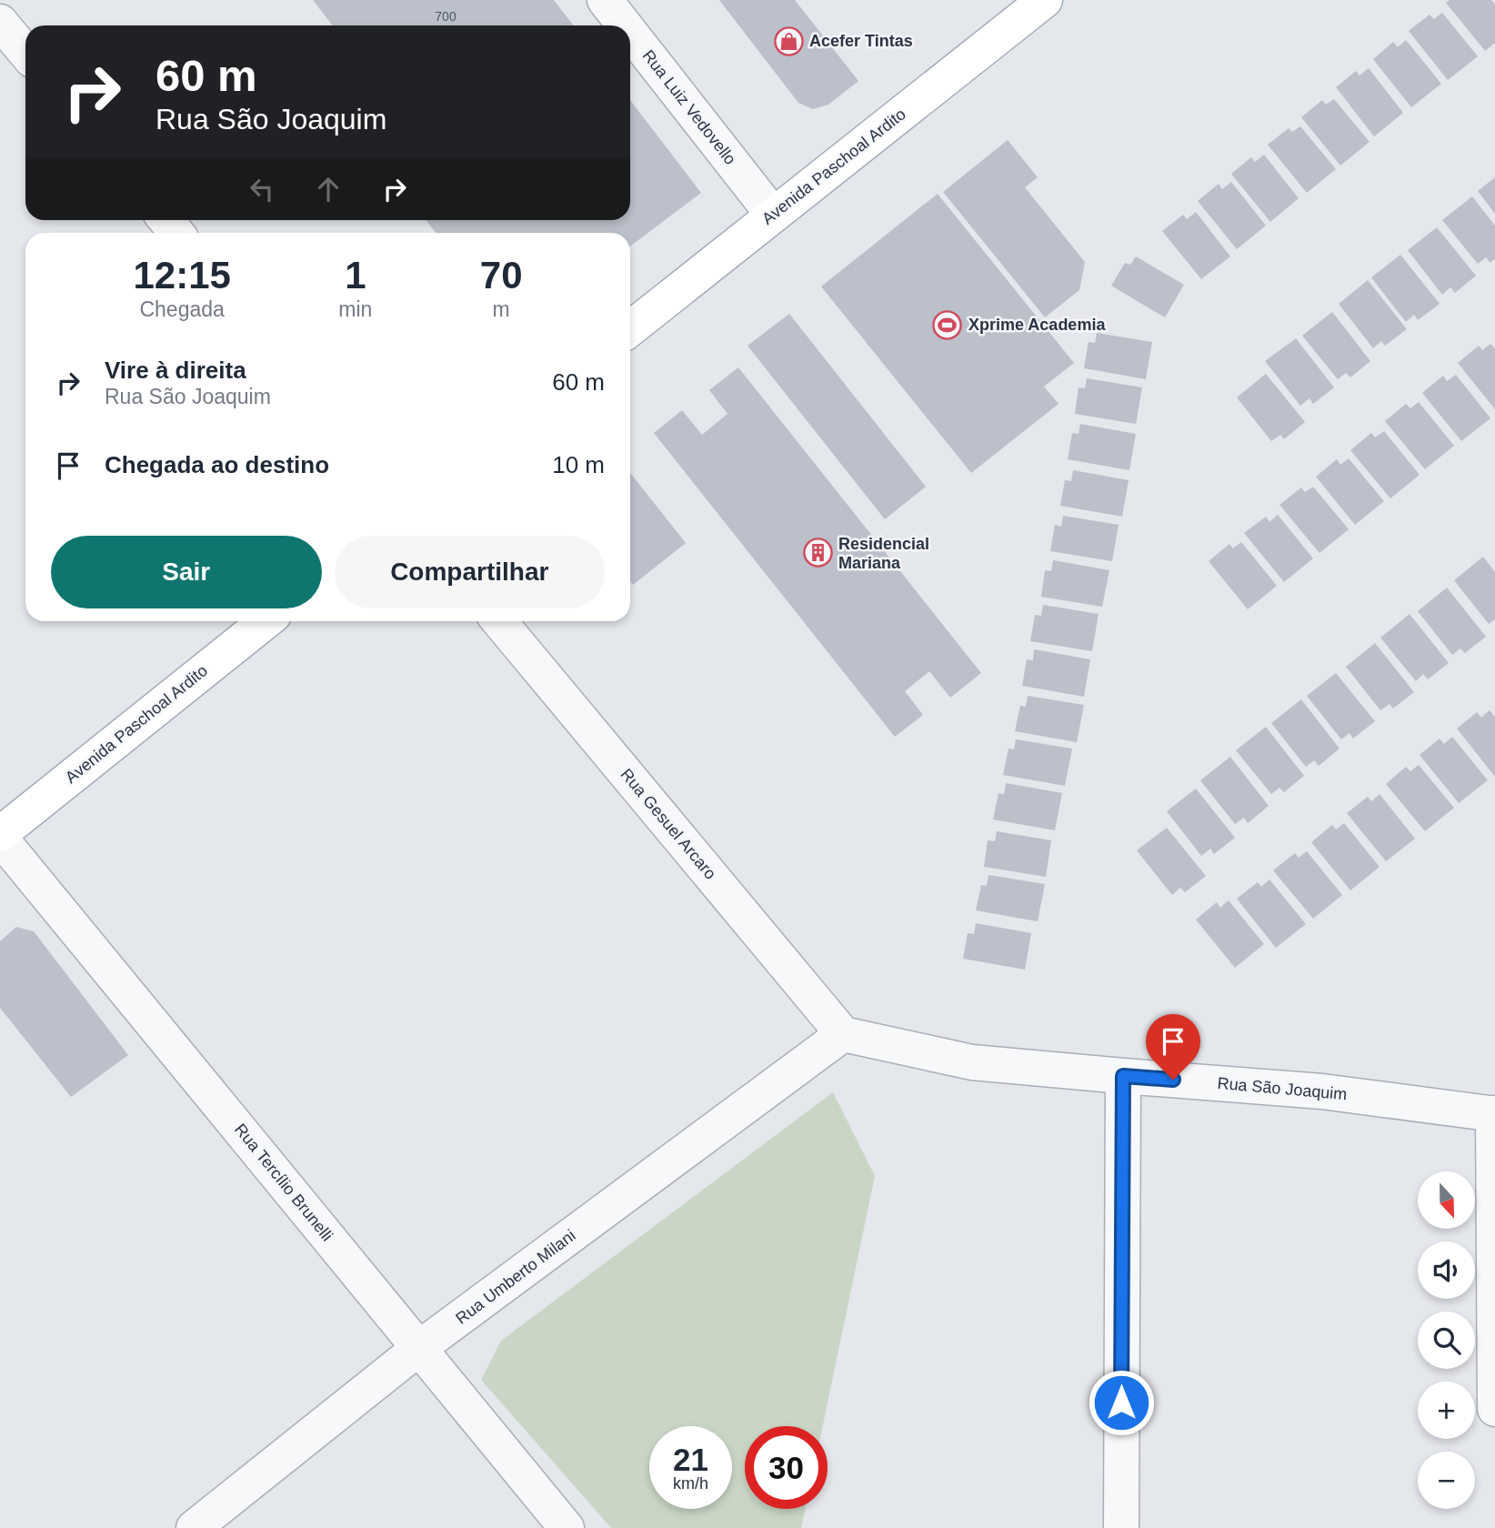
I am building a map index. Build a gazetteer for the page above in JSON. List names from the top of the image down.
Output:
{
  "streets": {
    "main road": ["Avenida Paschoal Ardito"],
    "street": [
      "Rua Luiz Vedovello",
      "Rua Gesuel Arcaro",
      "Rua São Joaquim",
      "Rua Tercílio Brunelli",
      "Rua Umberto Milani"
    ]
  },
  "crossings": [
    ["Rua Luiz Vedovello", "Avenida Paschoal Ardito"],
    ["Avenida Paschoal Ardito", "Rua Tercílio Brunelli"],
    ["Rua Gesuel Arcaro", "Rua São Joaquim"],
    ["Rua Gesuel Arcaro", "Rua Umberto Milani"],
    ["Rua São Joaquim", "Rua Umberto Milani"],
    ["Rua Tercílio Brunelli", "Rua Umberto Milani"]
  ],
  "places": {
    "shop": ["Acefer Tintas"],
    "sports": ["Xprime Academia"],
    "building": ["Residencial Mariana"]
  },
  "house_numbers": ["700"],
  "north": "bottom",
  "page": {
    "turn": ["60 m", "Rua São Joaquim"],
    "eta": [
      "12:15",
      "Chegada",
      "1",
      "min",
      "70",
      "m"
    ],
    "list": [
      {
        "name": "Vire à direita",
        "note": "Rua São Joaquim",
        "value": "60 m"
      },
      {
        "name": "Chegada ao destino",
        "value": "10 m"
      }
    ],
    "buttons": ["Sair", "Compartilhar"],
    "map_buttons": ["+", "−"],
    "speed": "21 km/h",
    "limit": "30"
  }
}
